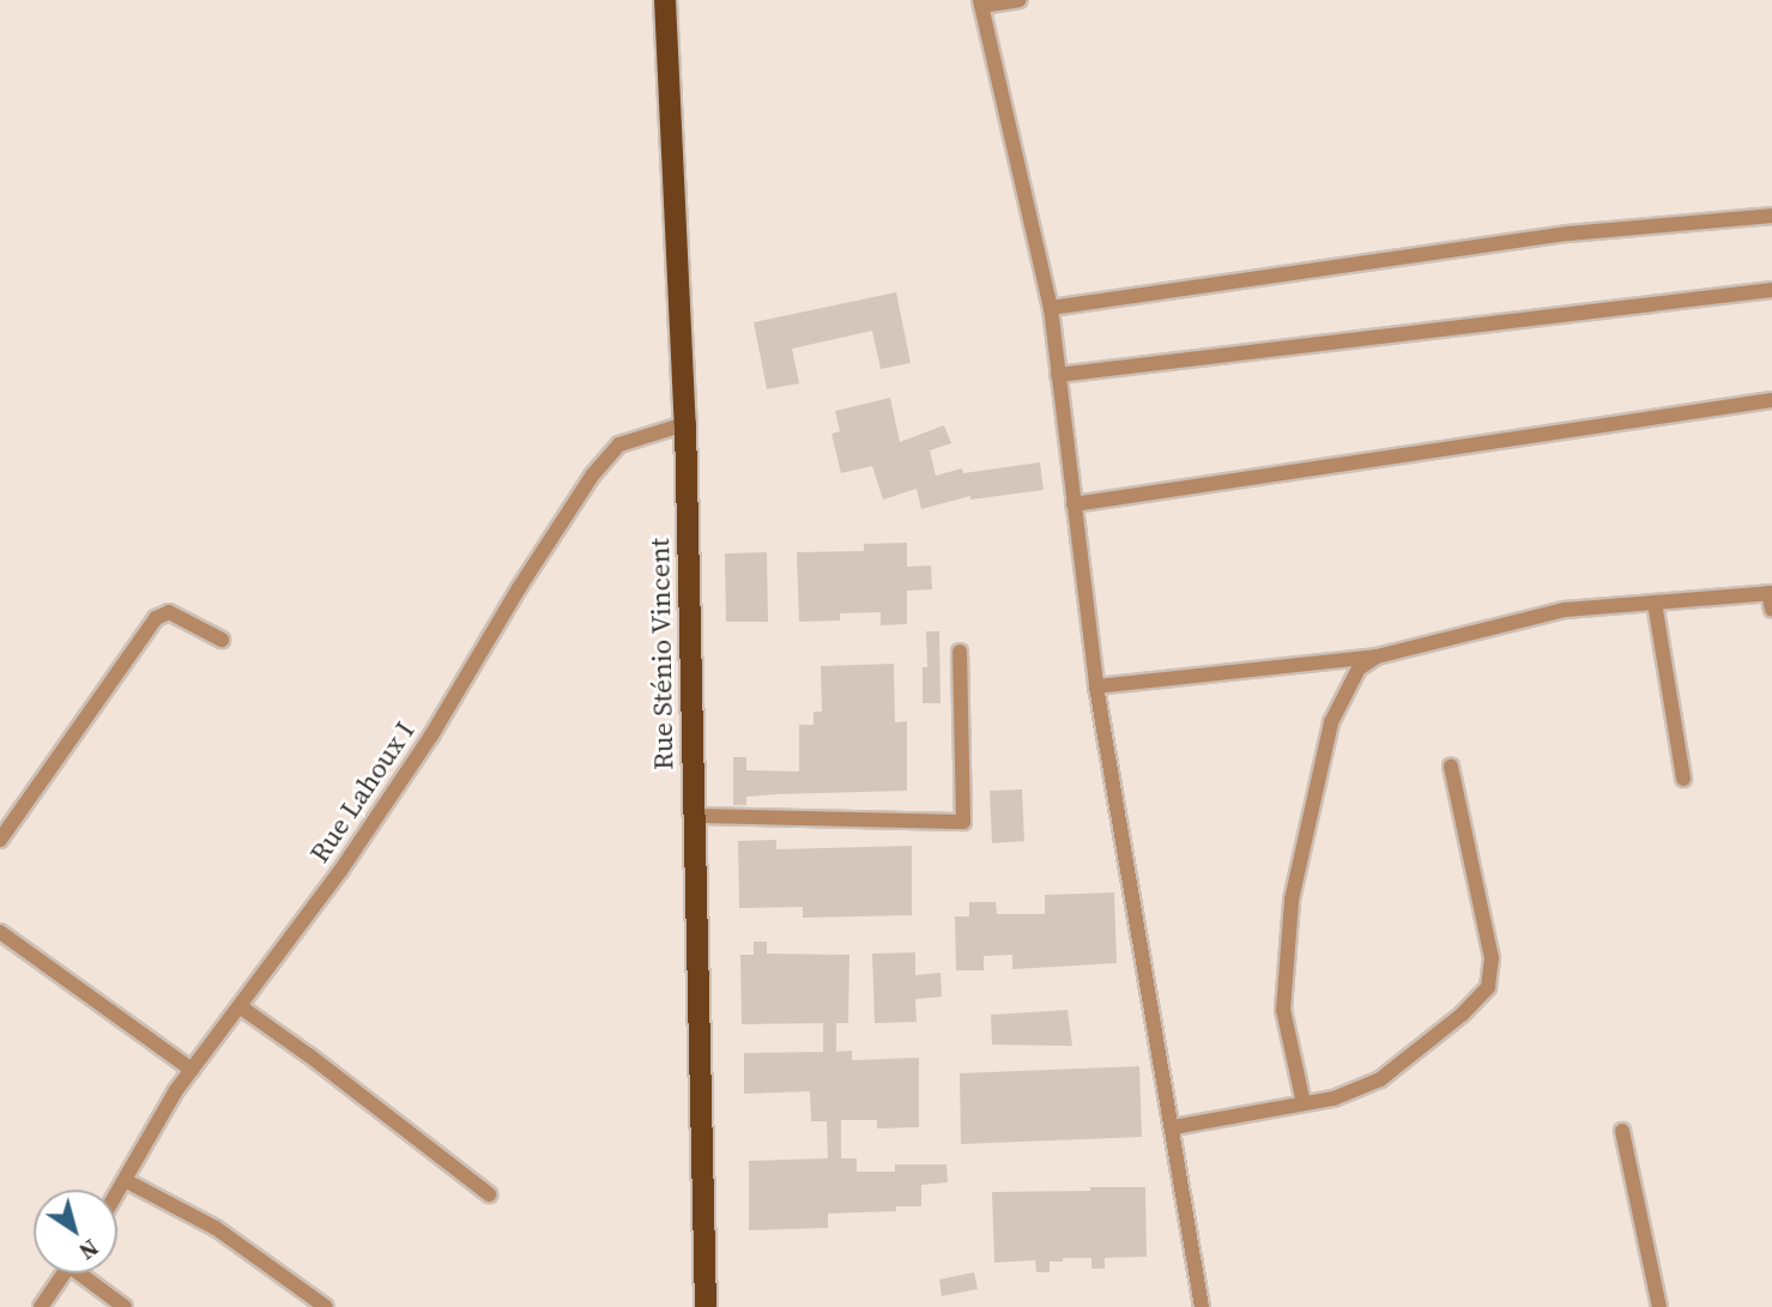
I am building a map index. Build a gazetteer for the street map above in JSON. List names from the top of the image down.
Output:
{
  "streets": {
    "main road": ["Rue Sténio Vincent"],
    "street": ["Rue Lahoux I"]
  },
  "crossings": [
    ["Rue Sténio Vincent", "Rue Lahoux I"]
  ],
  "north": "bottom right"
}
